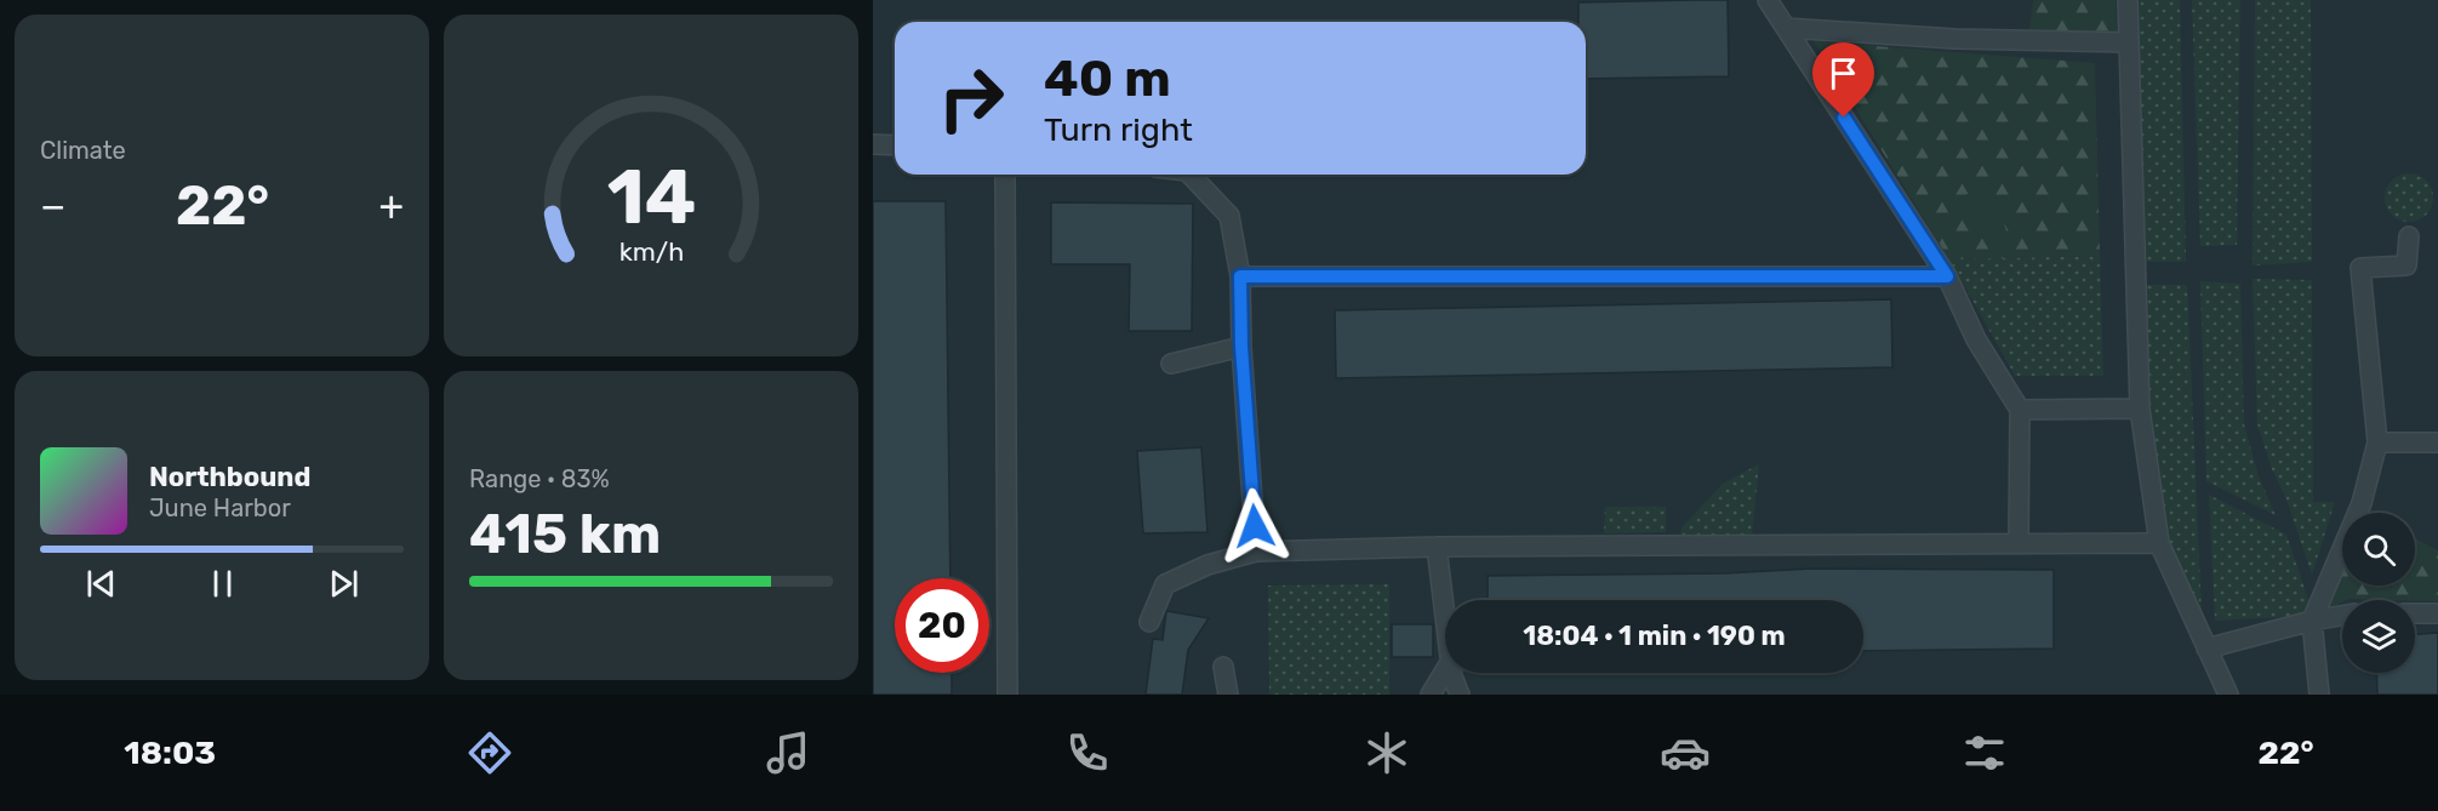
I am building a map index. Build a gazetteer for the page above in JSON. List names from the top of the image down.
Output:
{
  "page": {
    "tile": [
      "Climate",
      ["Range · 83%", "415 km"]
    ],
    "turn": ["40 m", "Turn right"],
    "heat": ["−", "22°", "+"],
    "song": ["Northbound", "June Harbor"],
    "limit": "20",
    "trip": "18:04 · 1 min · 190 m",
    "tabs": ["18:03", "22°"],
    "gauge": ["14", "km/h"]
  }
}
